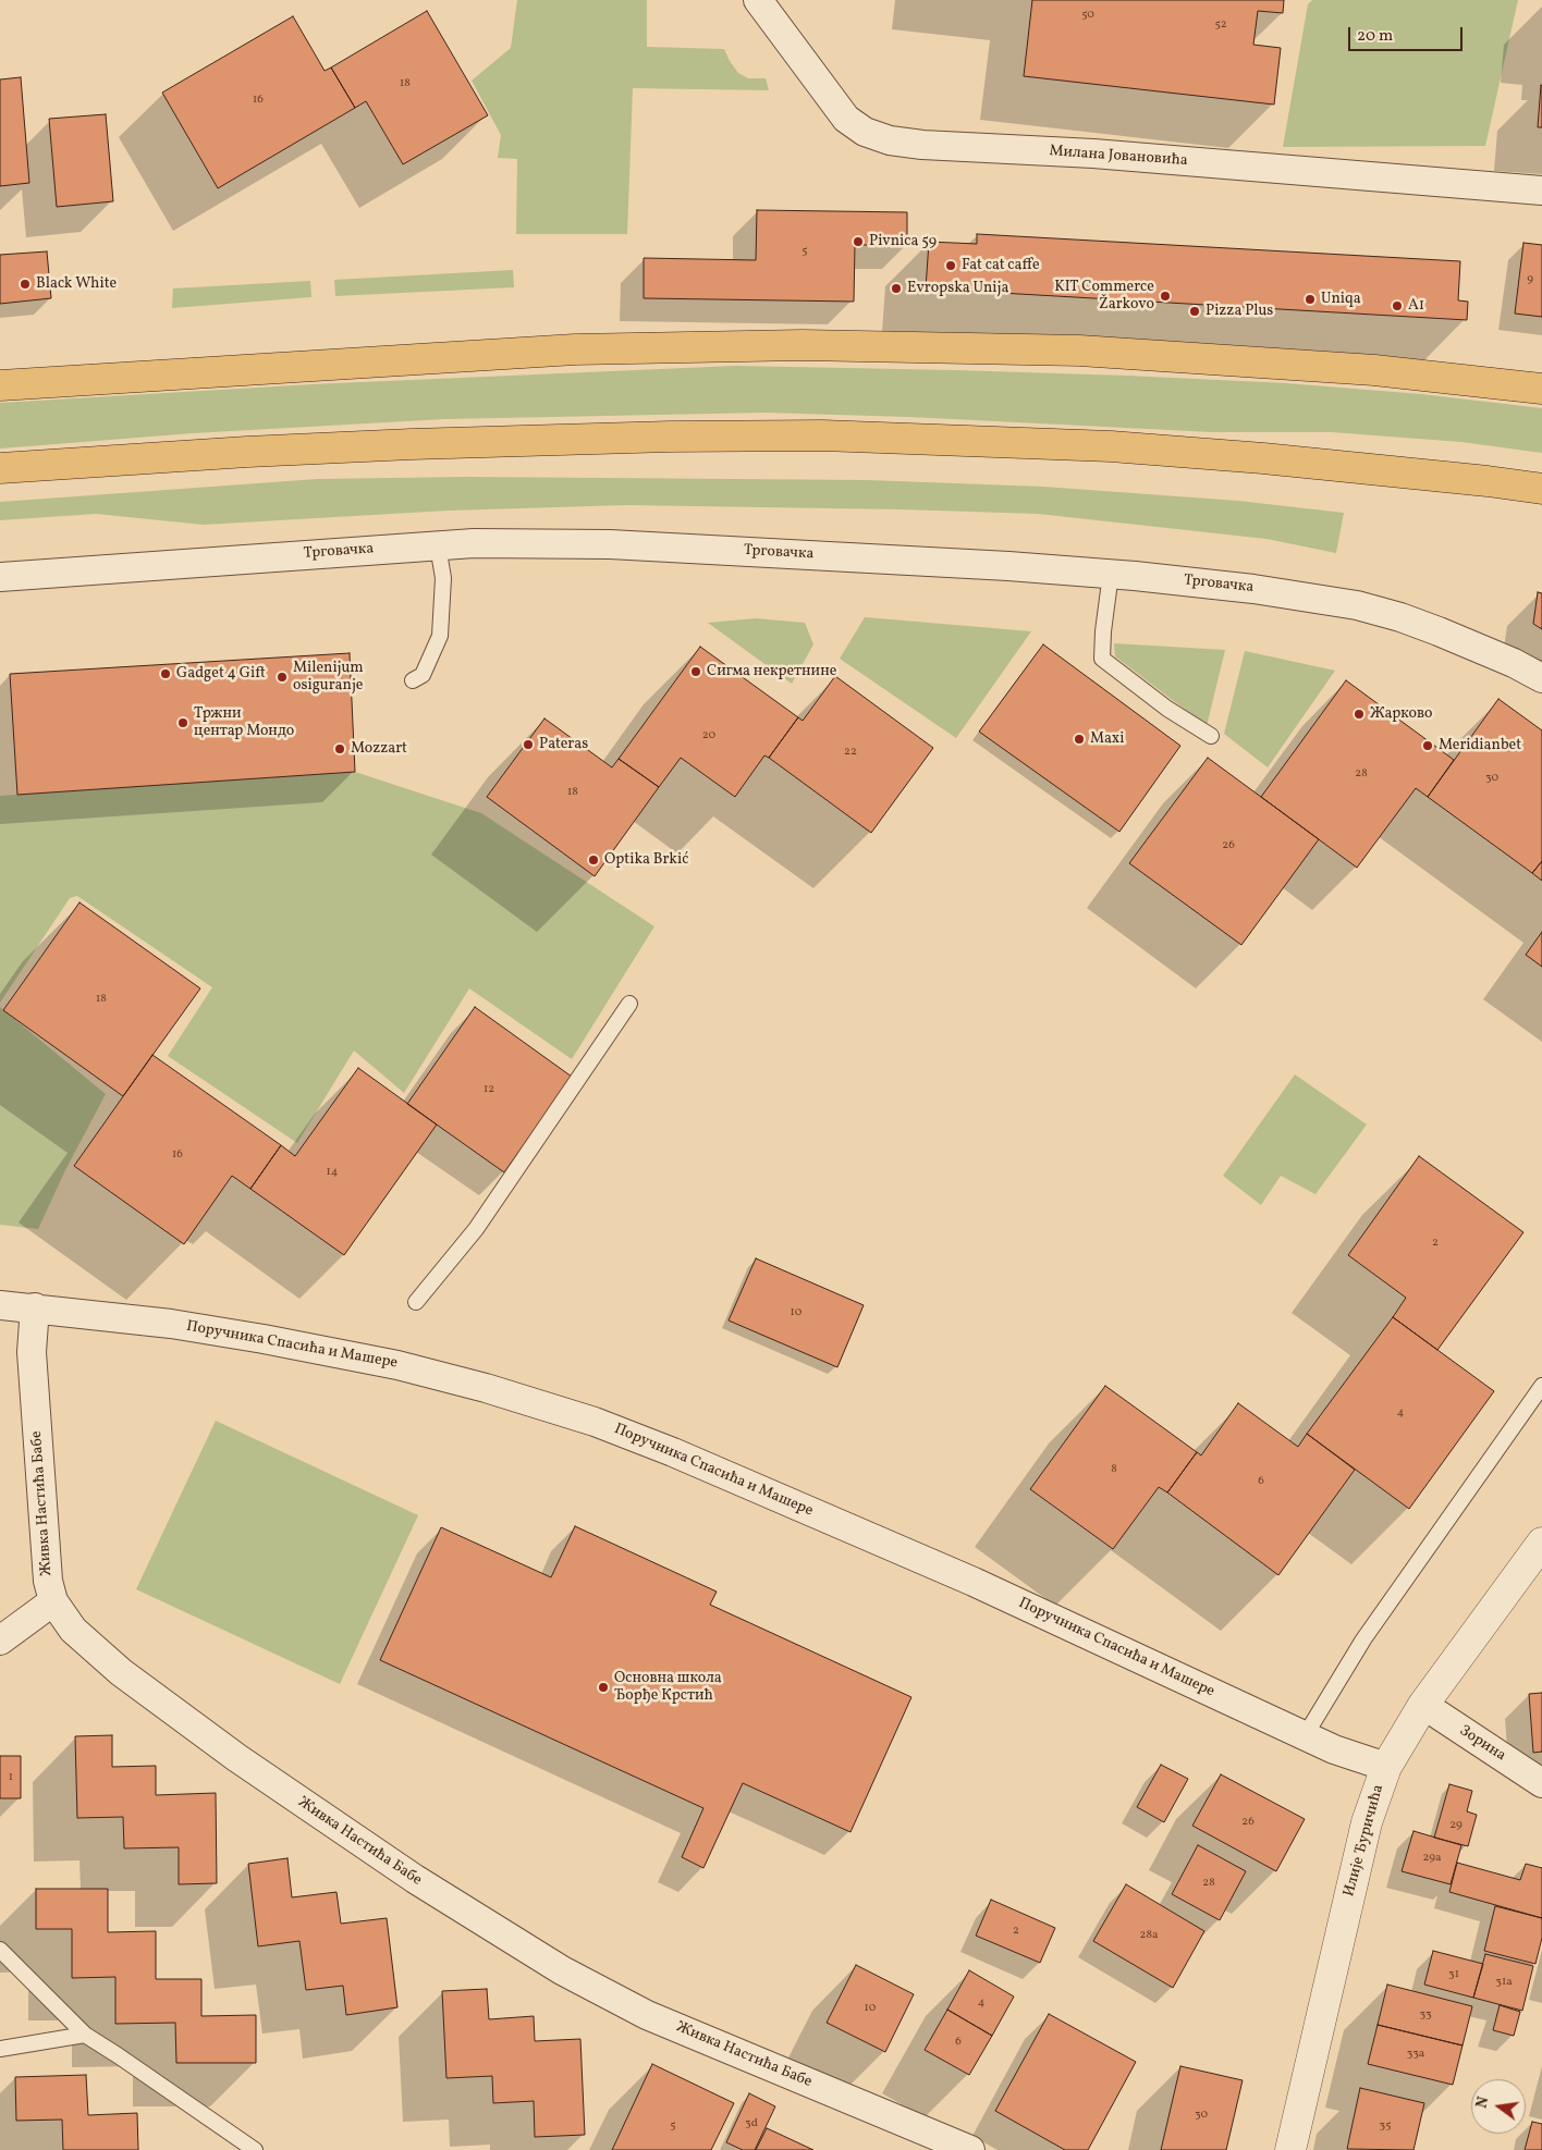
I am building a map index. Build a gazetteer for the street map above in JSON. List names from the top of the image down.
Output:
{
  "streets": {
    "street": [
      "Милана Јовановића",
      "Трговачка",
      "Поручника Спасића и Машере",
      "Живка Настића Бабе",
      "Зорина",
      "Илије Ђуричића"
    ]
  },
  "crossings": [
    ["Поручника Спасића и Машере", "Живка Настића Бабе"],
    ["Поручника Спасића и Машере", "Илије Ђуричића"],
    ["Зорина", "Илије Ђуричића"]
  ],
  "places": [
    "Pivnica 59",
    "Fat cat caffe",
    "Black White",
    "Evropska Unija",
    "KIT Commerce Žarkovo",
    "Uniqa",
    "A1",
    "Pizza Plus",
    "Сигма некретнине",
    "Gadget 4 Gift",
    "Milenijum osiguranje",
    "Жарково",
    "Тржни центар Мондо",
    "Maxi",
    "Pateras",
    "Meridianbet",
    "Mozzart",
    "Optika Brkić",
    "Основна школа Ђорђе Крстић"
  ],
  "house_numbers": [
    "50",
    "52",
    "18",
    "16",
    "5",
    "9",
    "20",
    "22",
    "28",
    "30",
    "18",
    "26",
    "18",
    "12",
    "16",
    "14",
    "2",
    "10",
    "4",
    "8",
    "6",
    "1",
    "26",
    "29",
    "29a",
    "28",
    "2",
    "28a",
    "31",
    "31a",
    "4",
    "10",
    "33",
    "6",
    "33a",
    "30",
    "3d",
    "5",
    "35"
  ],
  "scale_bar": "20 m",
  "north": "left"
}
